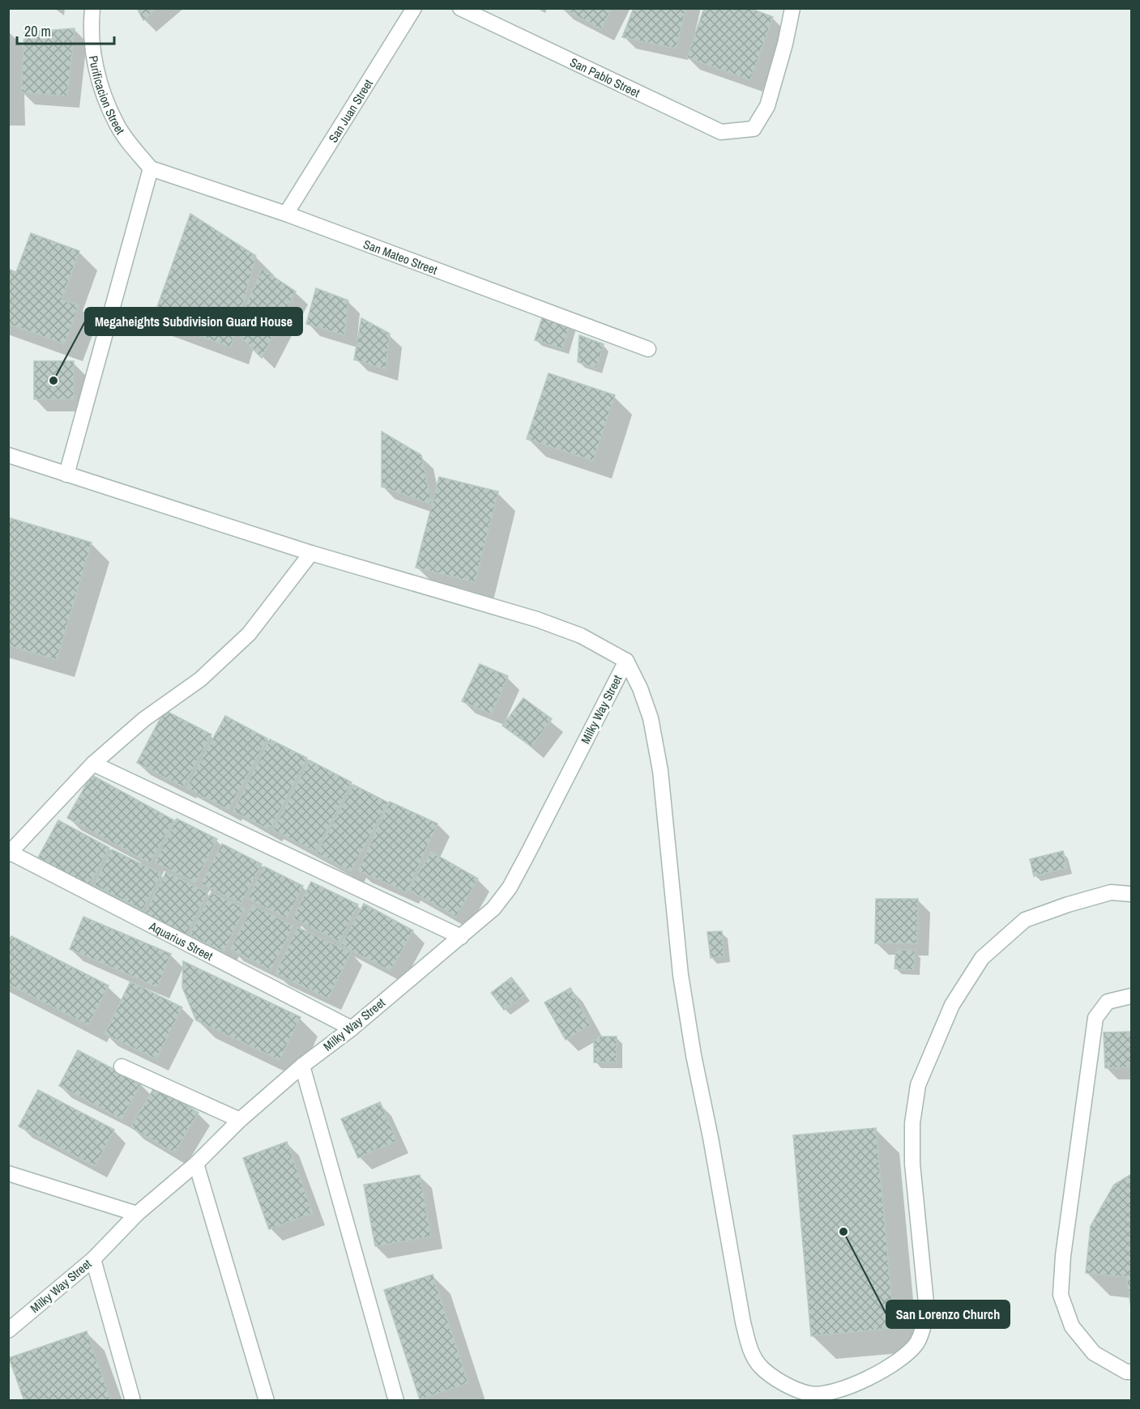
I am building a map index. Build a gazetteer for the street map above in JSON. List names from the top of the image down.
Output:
{
  "streets": {
    "street": [
      "San Pablo Street",
      "Purificacion Street",
      "San Juan Street",
      "San Mateo Street",
      "Milky Way Street",
      "Aquarius Street"
    ]
  },
  "crossings": [
    ["Purificacion Street", "San Mateo Street"],
    ["San Juan Street", "San Mateo Street"],
    ["Milky Way Street", "Aquarius Street"]
  ],
  "places": ["Megaheights Subdivision Guard House", "San Lorenzo Church"],
  "scale_bar": "20 m"
}
